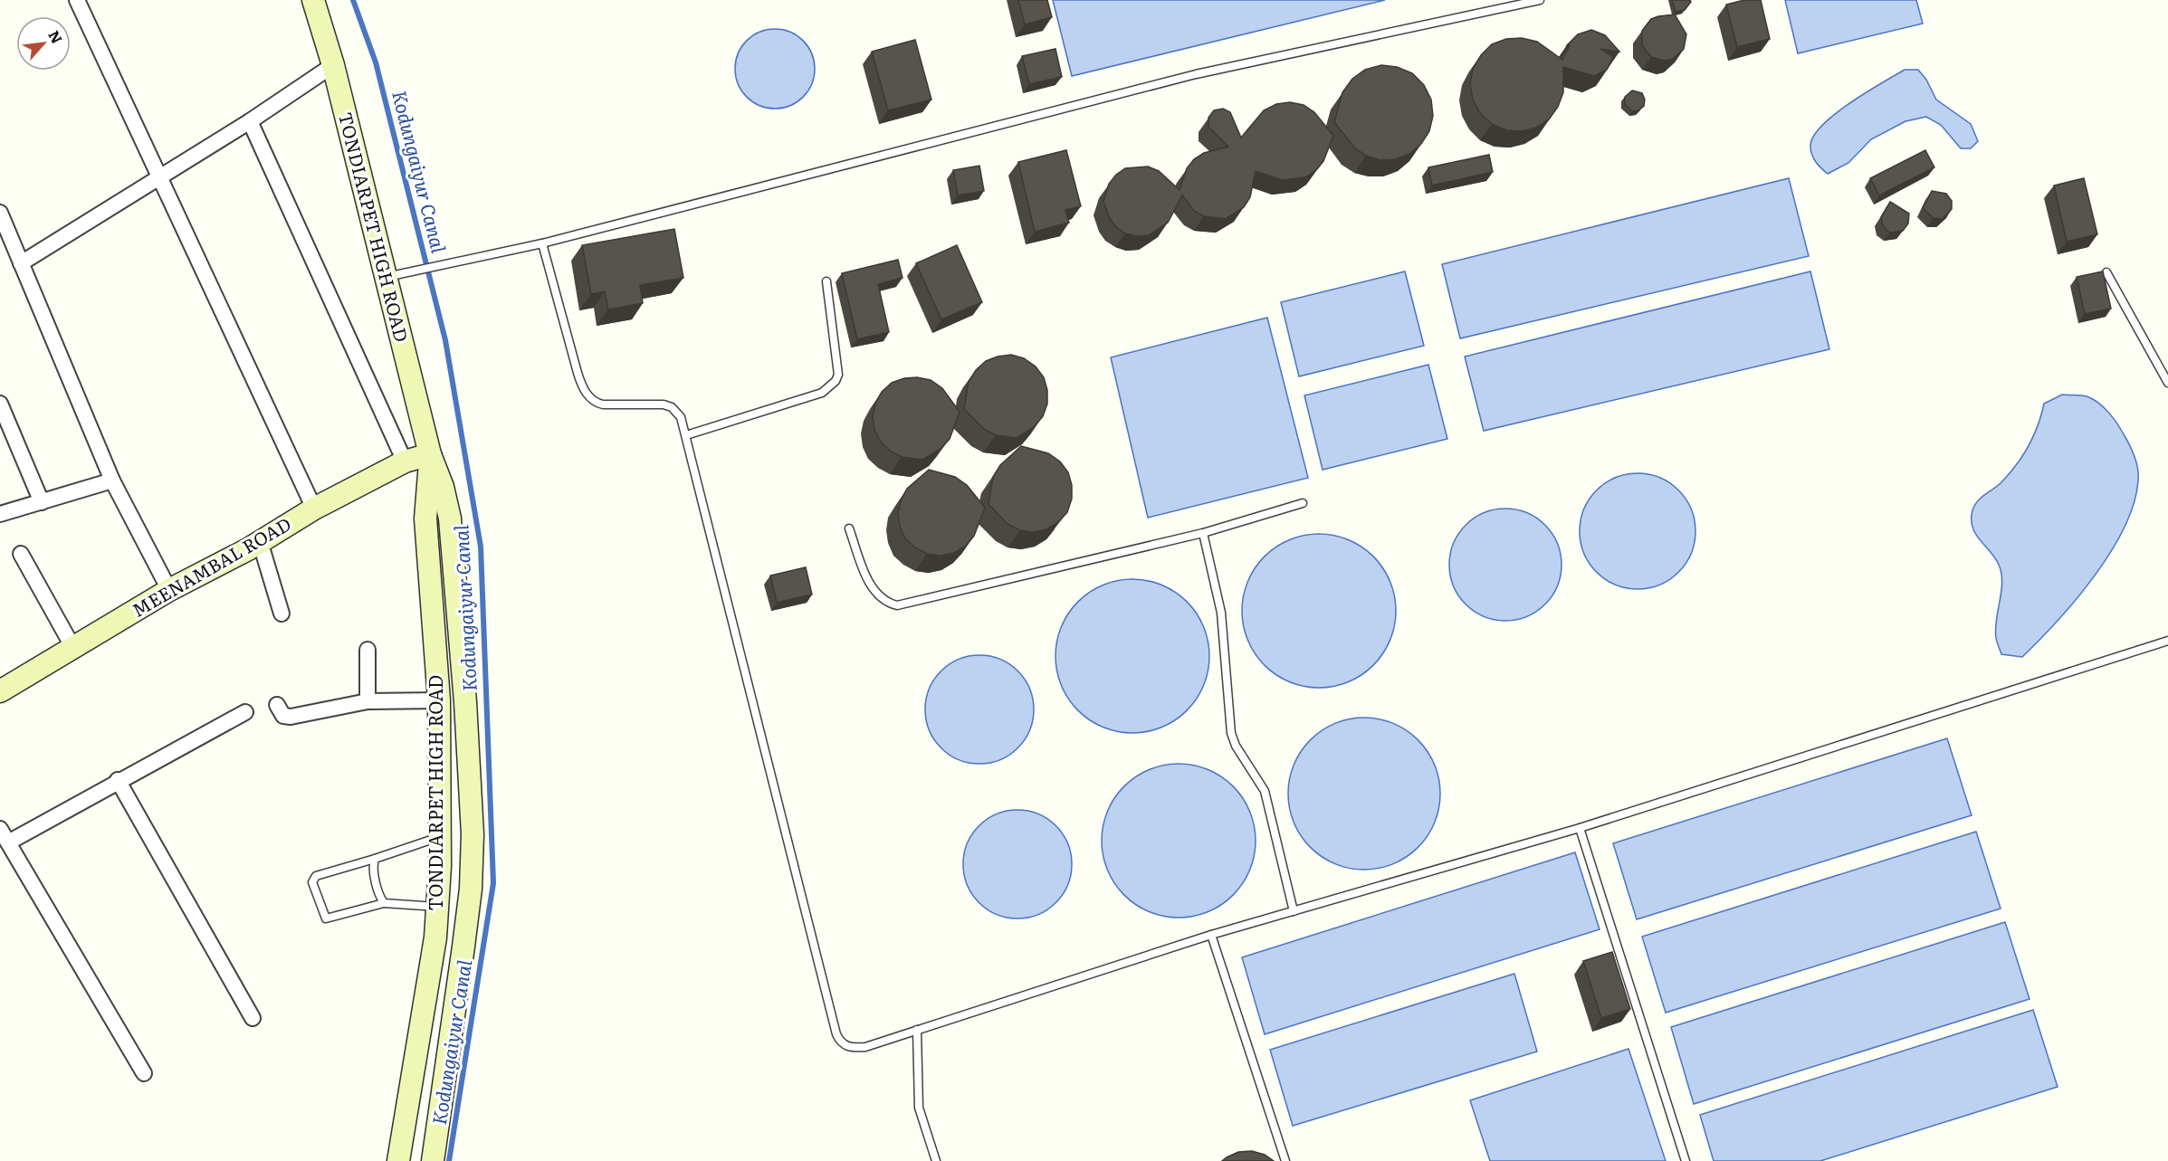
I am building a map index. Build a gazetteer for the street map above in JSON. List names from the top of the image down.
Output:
{
  "streets": {
    "main road": ["TONDIARPET HIGH ROAD", "MEENAMBAL ROAD"]
  },
  "crossings": [
    ["TONDIARPET HIGH ROAD", "MEENAMBAL ROAD"]
  ],
  "water": ["Kodungaiyur Canal"],
  "north": "top right"
}
